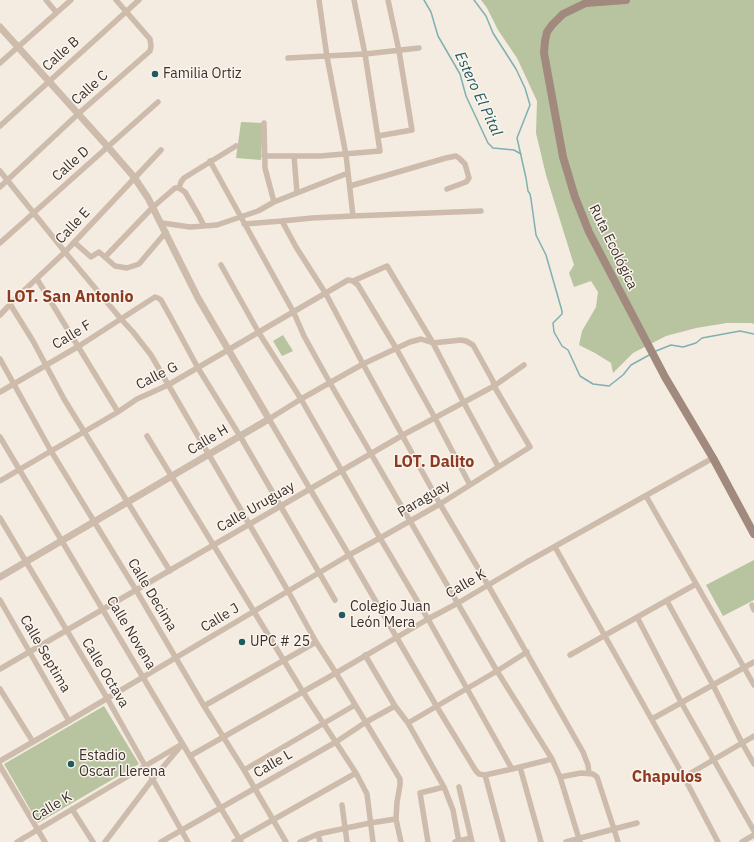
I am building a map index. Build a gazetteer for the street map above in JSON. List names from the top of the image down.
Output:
{
  "streets": {
    "main road": ["Ruta Ecológica"],
    "street": [
      "Calle B",
      "Calle C",
      "Calle D",
      "Calle E",
      "Calle F",
      "Calle G",
      "Calle H",
      "Paraguay",
      "Calle Uruguay",
      "Calle K",
      "Calle Decima",
      "Calle J",
      "Calle Novena",
      "Calle Septima",
      "Calle Octava",
      "Calle L"
    ]
  },
  "crossings": [
    ["Calle B", "Calle C"],
    ["Ruta Ecológica", "Calle K"],
    ["Calle F", "Calle G"],
    ["Calle F", "Calle Decima"],
    ["Calle G", "Calle H"],
    ["Calle G", "Calle Decima"],
    ["Calle G", "Calle Novena"],
    ["Calle H", "Paraguay"],
    ["Calle H", "Calle Uruguay"],
    ["Calle H", "Calle Decima"],
    ["Calle H", "Calle Novena"],
    ["Calle H", "Calle Octava"],
    ["Paraguay", "Calle J"],
    ["Calle Uruguay", "Calle Decima"],
    ["Calle Uruguay", "Calle Novena"],
    ["Calle Uruguay", "Calle Septima"],
    ["Calle Uruguay", "Calle Octava"],
    ["Calle K", "Calle Decima"],
    ["Calle K", "Calle Novena"],
    ["Calle K", "Calle Octava"],
    ["Calle Decima", "Calle J"],
    ["Calle Decima", "Calle L"],
    ["Calle J", "Calle Novena"],
    ["Calle J", "Calle Septima"],
    ["Calle J", "Calle Octava"],
    ["Calle Novena", "Calle L"],
    ["Calle Octava", "Calle L"]
  ],
  "districts": ["LOT. San Antonio", "LOT. Dalito", "Chapulos"],
  "water": ["Estero El Pital"],
  "places": [
    "Familia Ortiz",
    "Colegio Juan León Mera",
    "UPC # 25",
    "Estadio Oscar Llerena"
  ]
}
